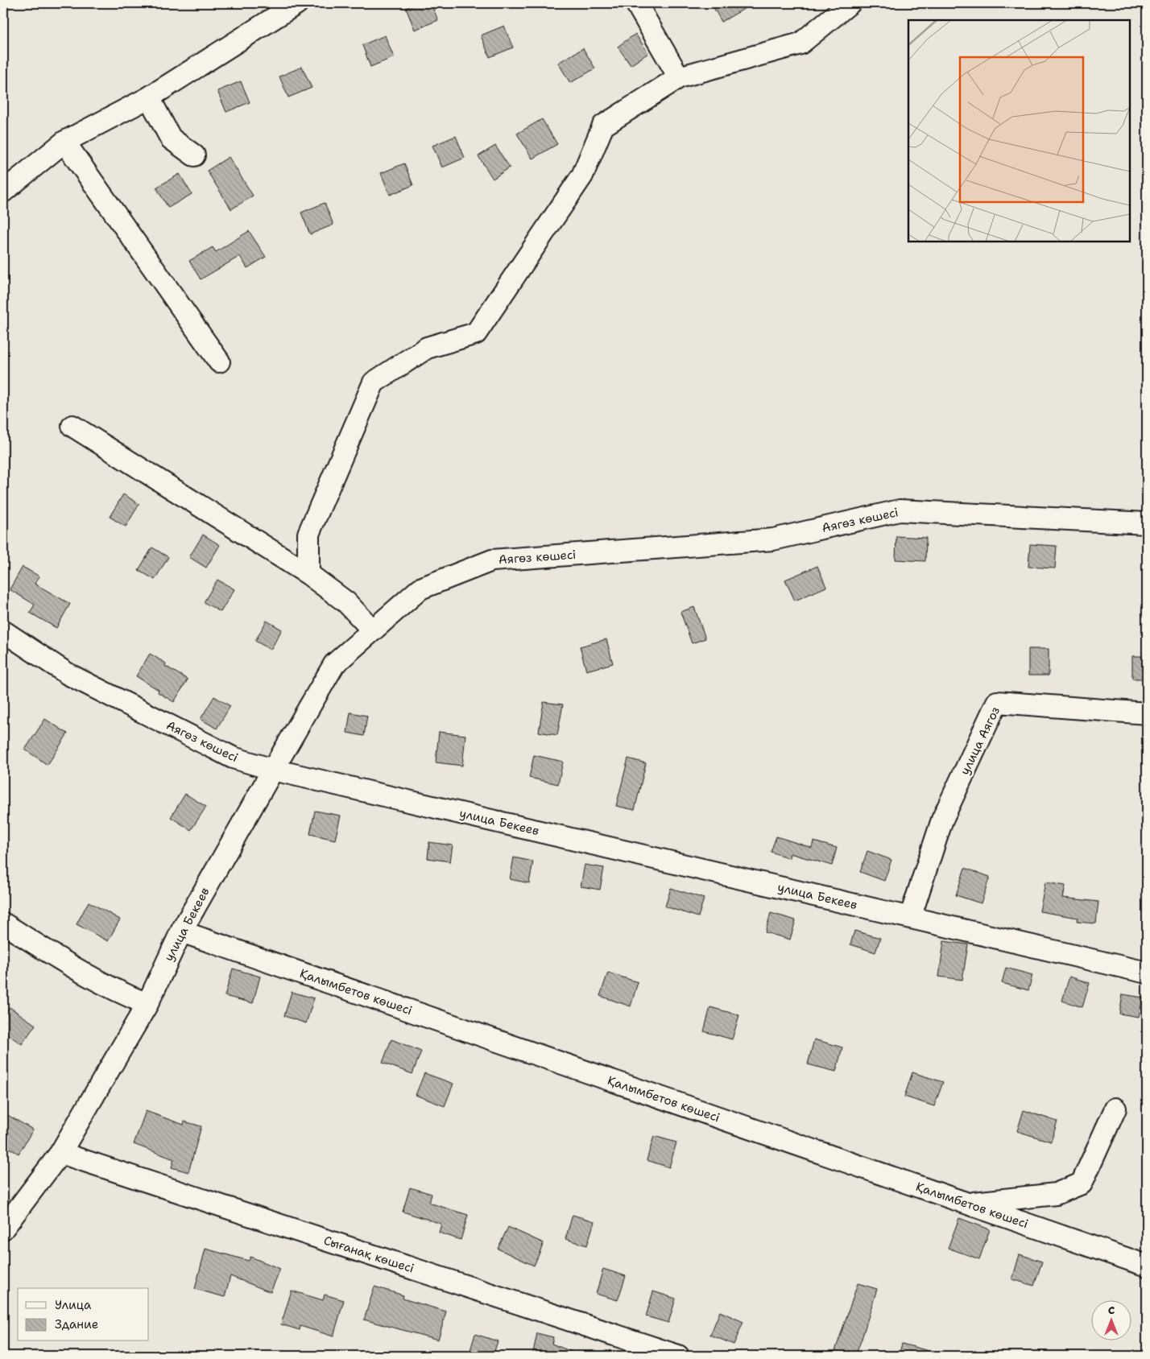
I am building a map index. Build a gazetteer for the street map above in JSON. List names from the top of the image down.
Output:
{
  "streets": {
    "street": [
      "Аягөз көшесі",
      "улица Аягоз",
      "улица Бекеев",
      "Қалымбетов көшесі",
      "Сығанақ көшесі"
    ]
  },
  "crossings": [
    ["Аягөз көшесі", "улица Бекеев"],
    ["улица Аягоз", "улица Бекеев"],
    ["улица Бекеев", "Қалымбетов көшесі"],
    ["улица Бекеев", "Сығанақ көшесі"]
  ],
  "legend": ["Улица", "Здание"],
  "north": "top"
}
